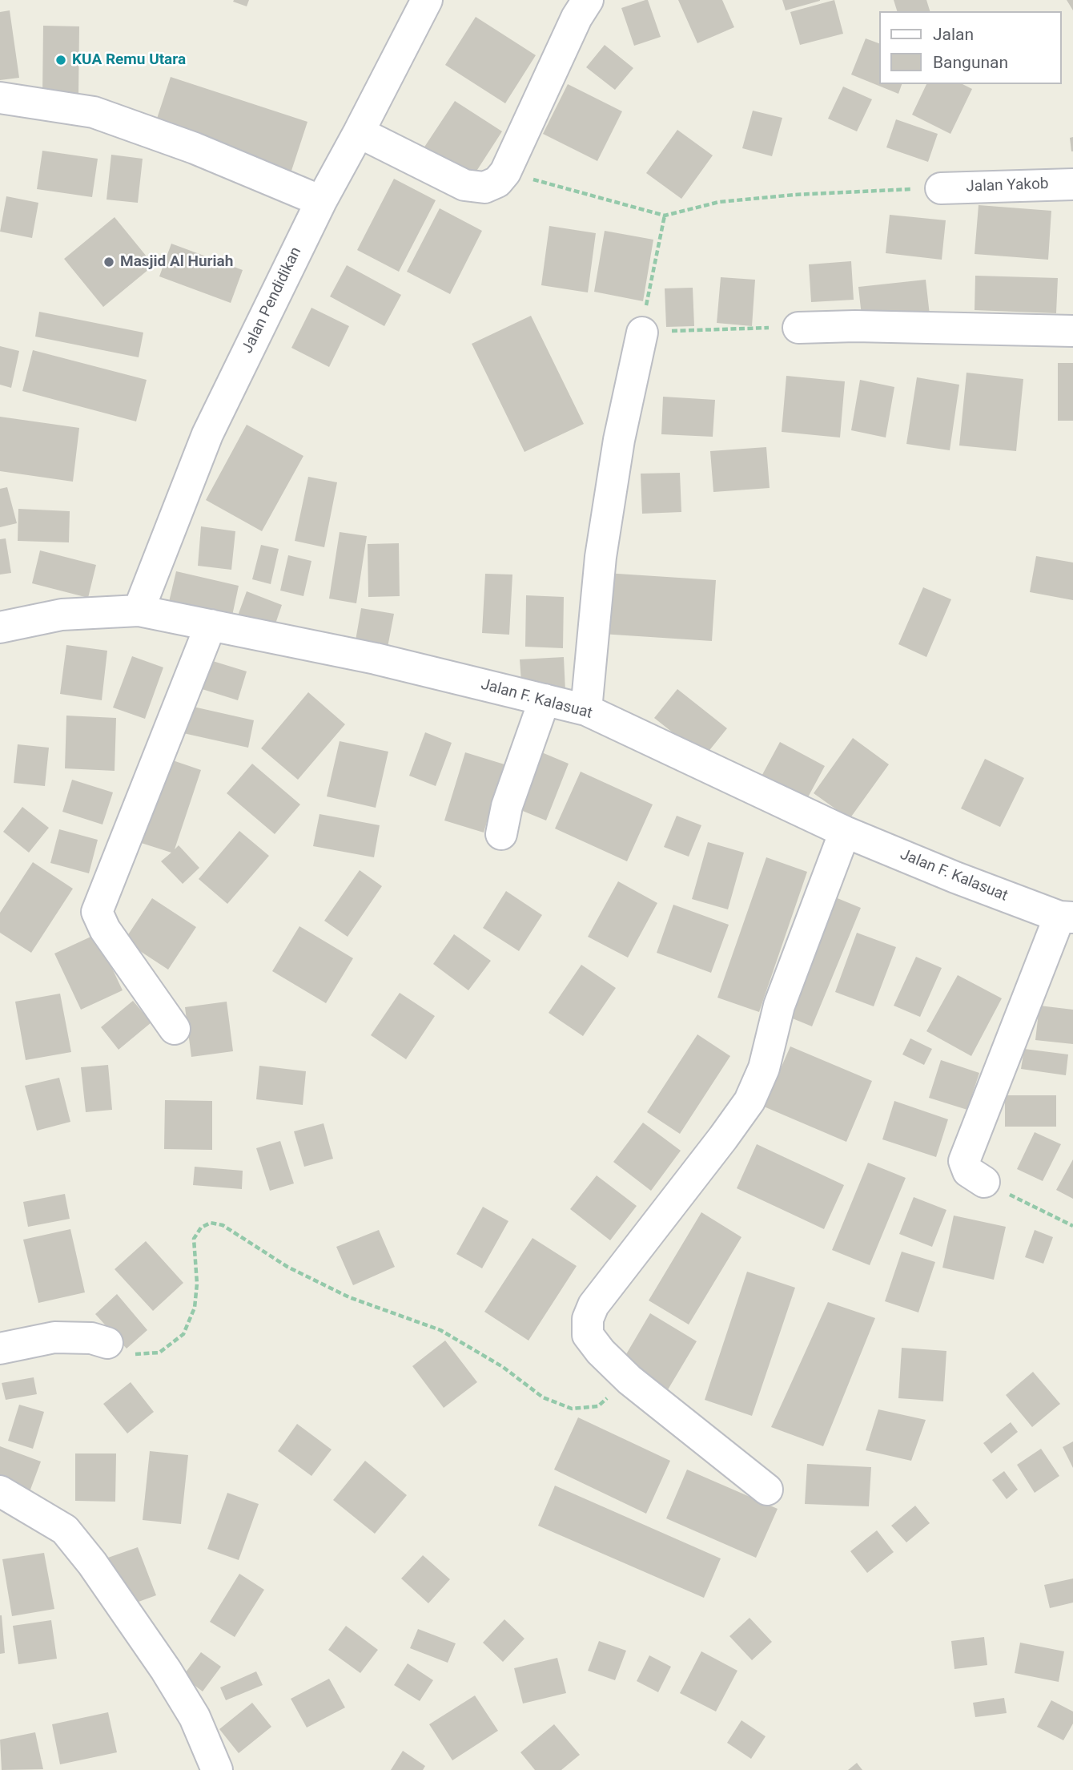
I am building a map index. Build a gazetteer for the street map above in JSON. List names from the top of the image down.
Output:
{
  "streets": {
    "street": ["Jalan Yakob", "Jalan Pendidikan", "Jalan F. Kalasuat"]
  },
  "crossings": [
    ["Jalan Pendidikan", "Jalan F. Kalasuat"]
  ],
  "places": ["KUA Remu Utara", "Masjid Al Huriah"],
  "legend": ["Jalan", "Bangunan"]
}
